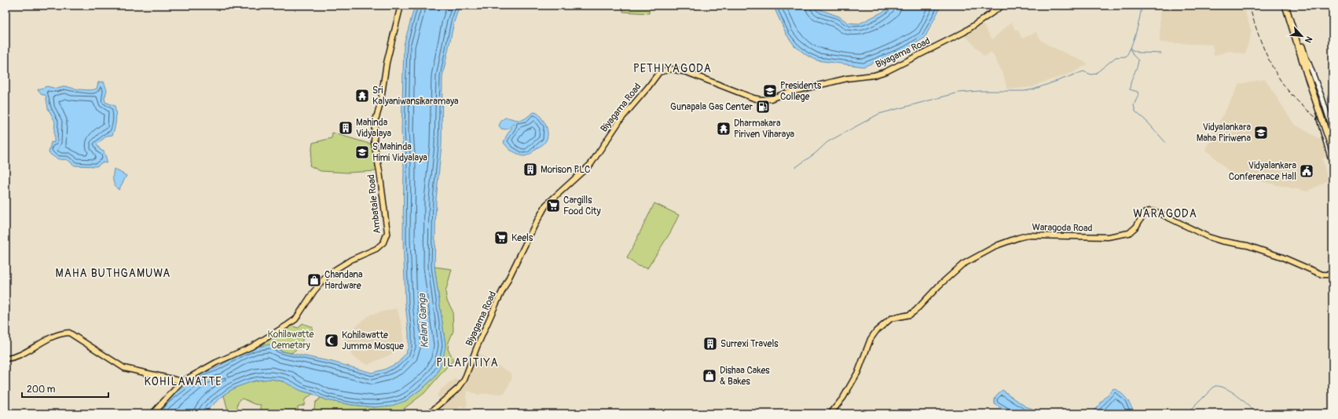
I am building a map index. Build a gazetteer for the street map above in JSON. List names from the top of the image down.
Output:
{
  "streets": {
    "main road": ["Biyagama Road", "Ambatale Road", "Waragoda Road"]
  },
  "districts": [
    "PETHIYAGODA",
    "WARAGODA",
    "MAHA BUTHGAMUWA",
    "PILAPITIYA",
    "KOHILAWATTE"
  ],
  "water": ["Kelani Ganga"],
  "parks": ["Kohilawatte Cemetary"],
  "places": {
    "school or university": ["Presidents College", "Vidyalankara Maha Piriwena", "S Mahinda Himi Vidyalaya"],
    "temple": ["Sri Kalyaniwansikaramaya", "Dharmakara Piriven Viharaya"],
    "fuel station": ["Gunapala Gas Center"],
    "building": ["Mahinda Vidyalaya", "Morison PLC", "Surrexi Travels"],
    "public building": ["Vidyalankara Conferenace Hall"],
    "supermarket": ["Cargills Food City", "Keels"],
    "shop": ["Chandana Hardware", "Dishaa Cakes & Bakes"],
    "mosque": ["Kohilawatte Jumma Mosque"]
  },
  "scale_bar": "200 m",
  "north": "bottom right"
}
